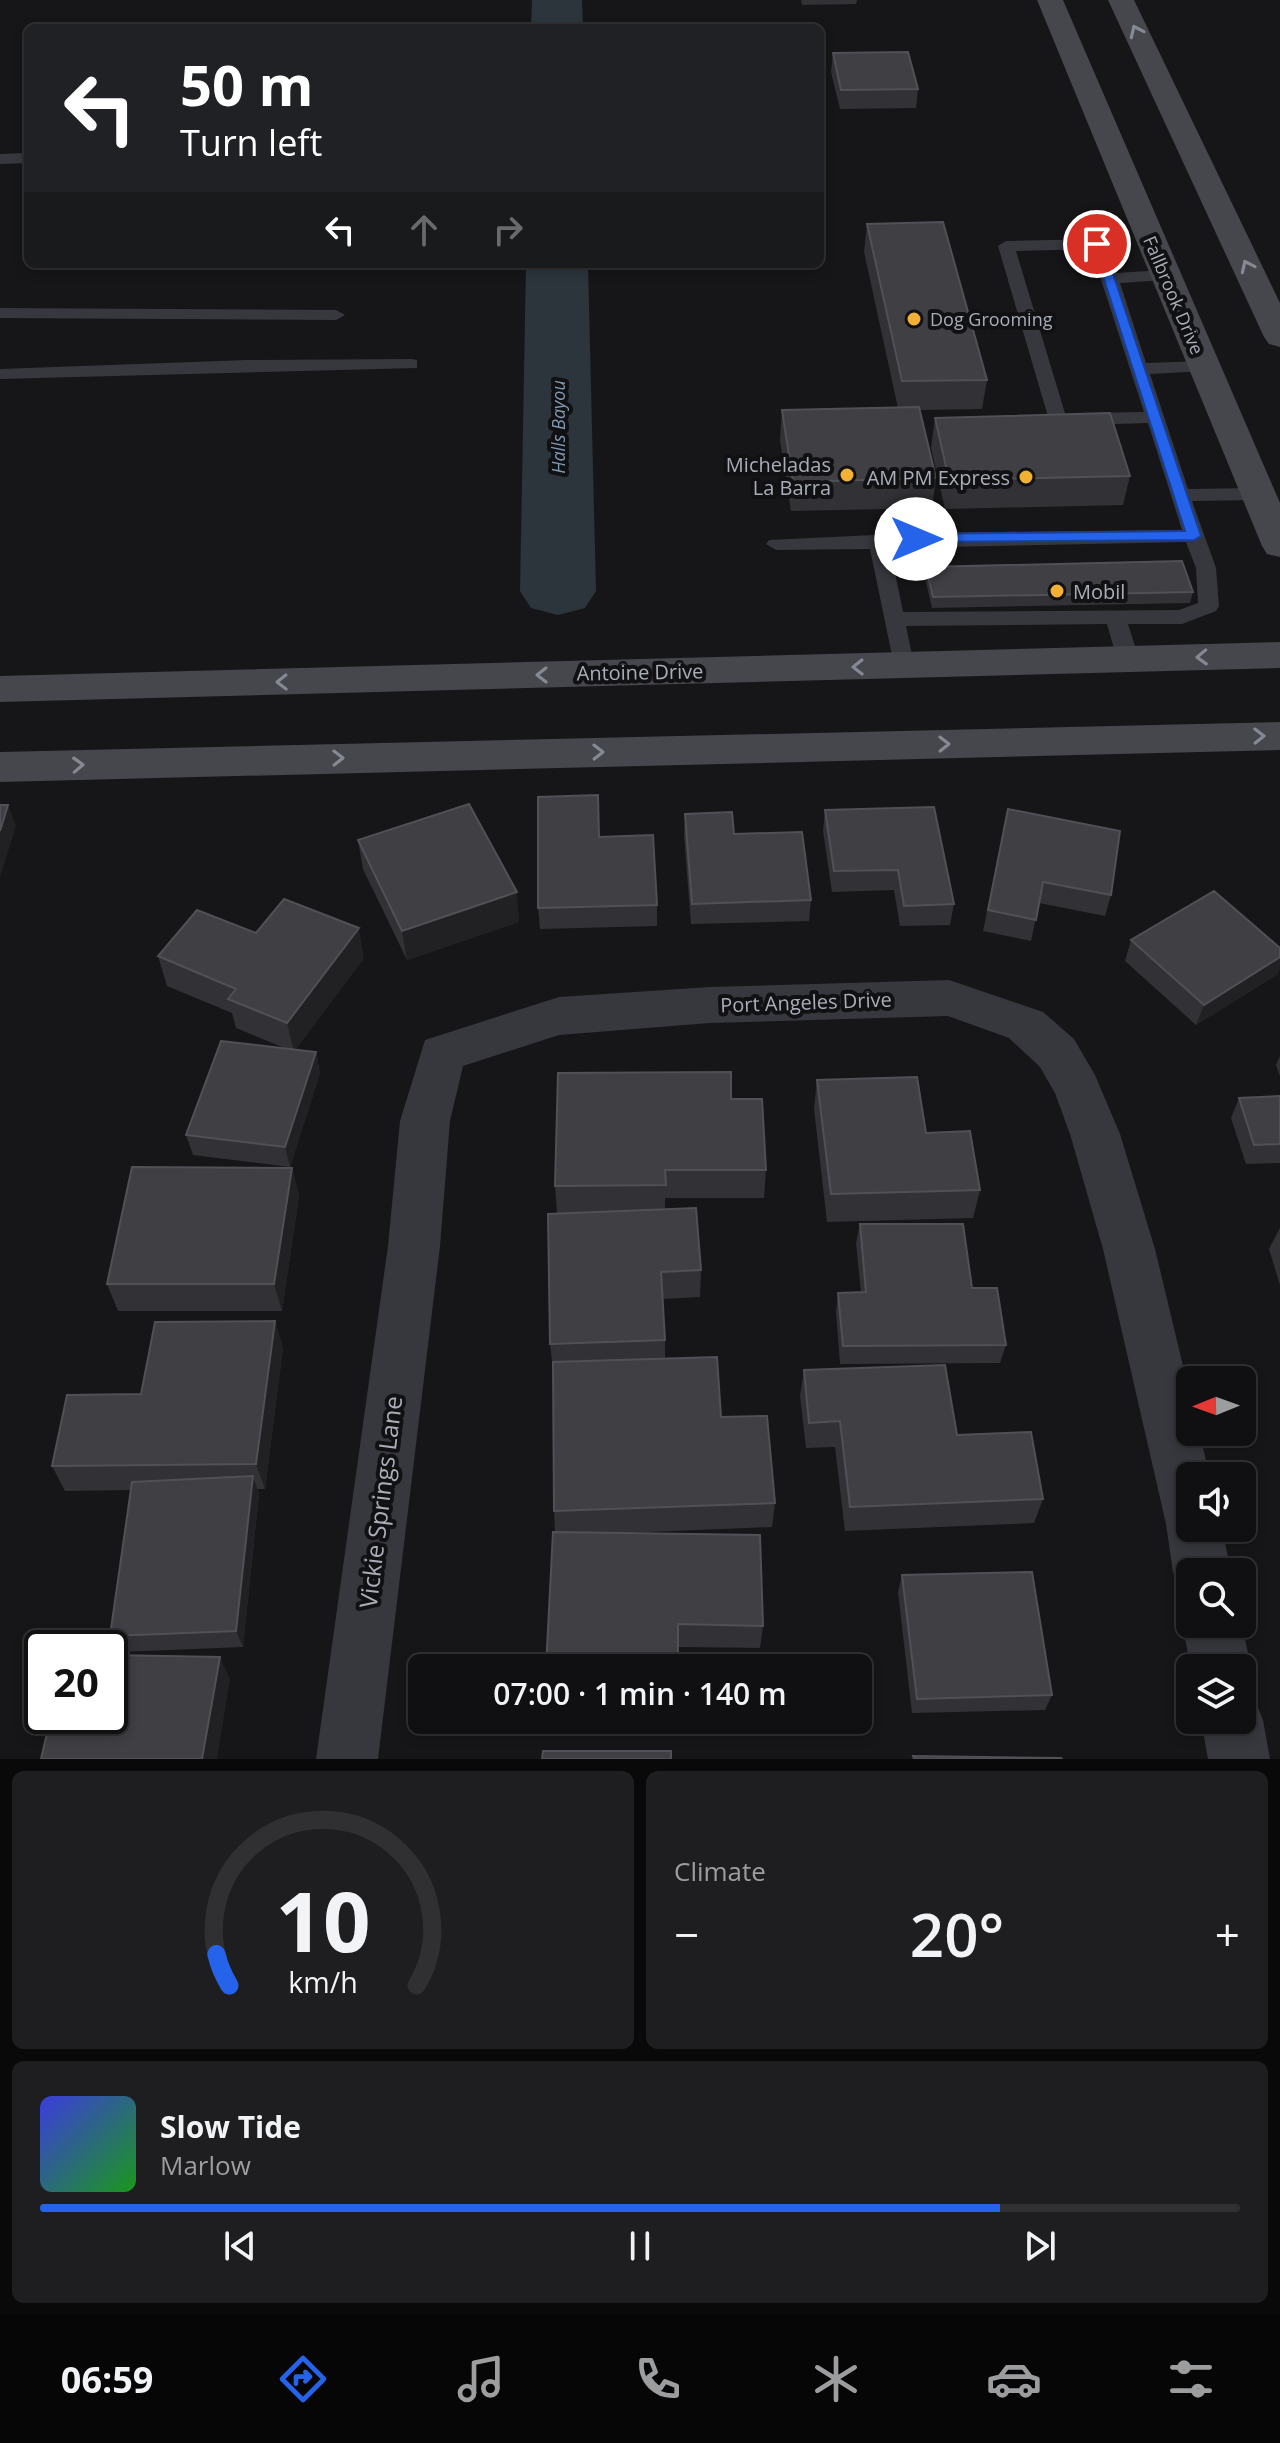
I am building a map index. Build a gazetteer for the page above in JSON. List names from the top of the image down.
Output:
{
  "streets": {
    "main road": ["Fallbrook Drive", "Antoine Drive"],
    "street": ["Port Angeles Drive", "Vickie Springs Lane"]
  },
  "crossings": [
    ["Port Angeles Drive", "Vickie Springs Lane"]
  ],
  "water": ["Halls Bayou"],
  "places": [
    "Dog Grooming",
    "Micheladas La Barra",
    "AM PM Express",
    "Mobil"
  ],
  "north": "left",
  "page": {
    "turn": ["50 m", "Turn left"],
    "limit": "20",
    "trip": "07:00 · 1 min · 140 m",
    "tile": "Climate",
    "heat": ["−", "20°", "+"],
    "song": ["Slow Tide", "Marlow"],
    "tabs": "06:59",
    "gauge": ["10", "km/h"]
  }
}
